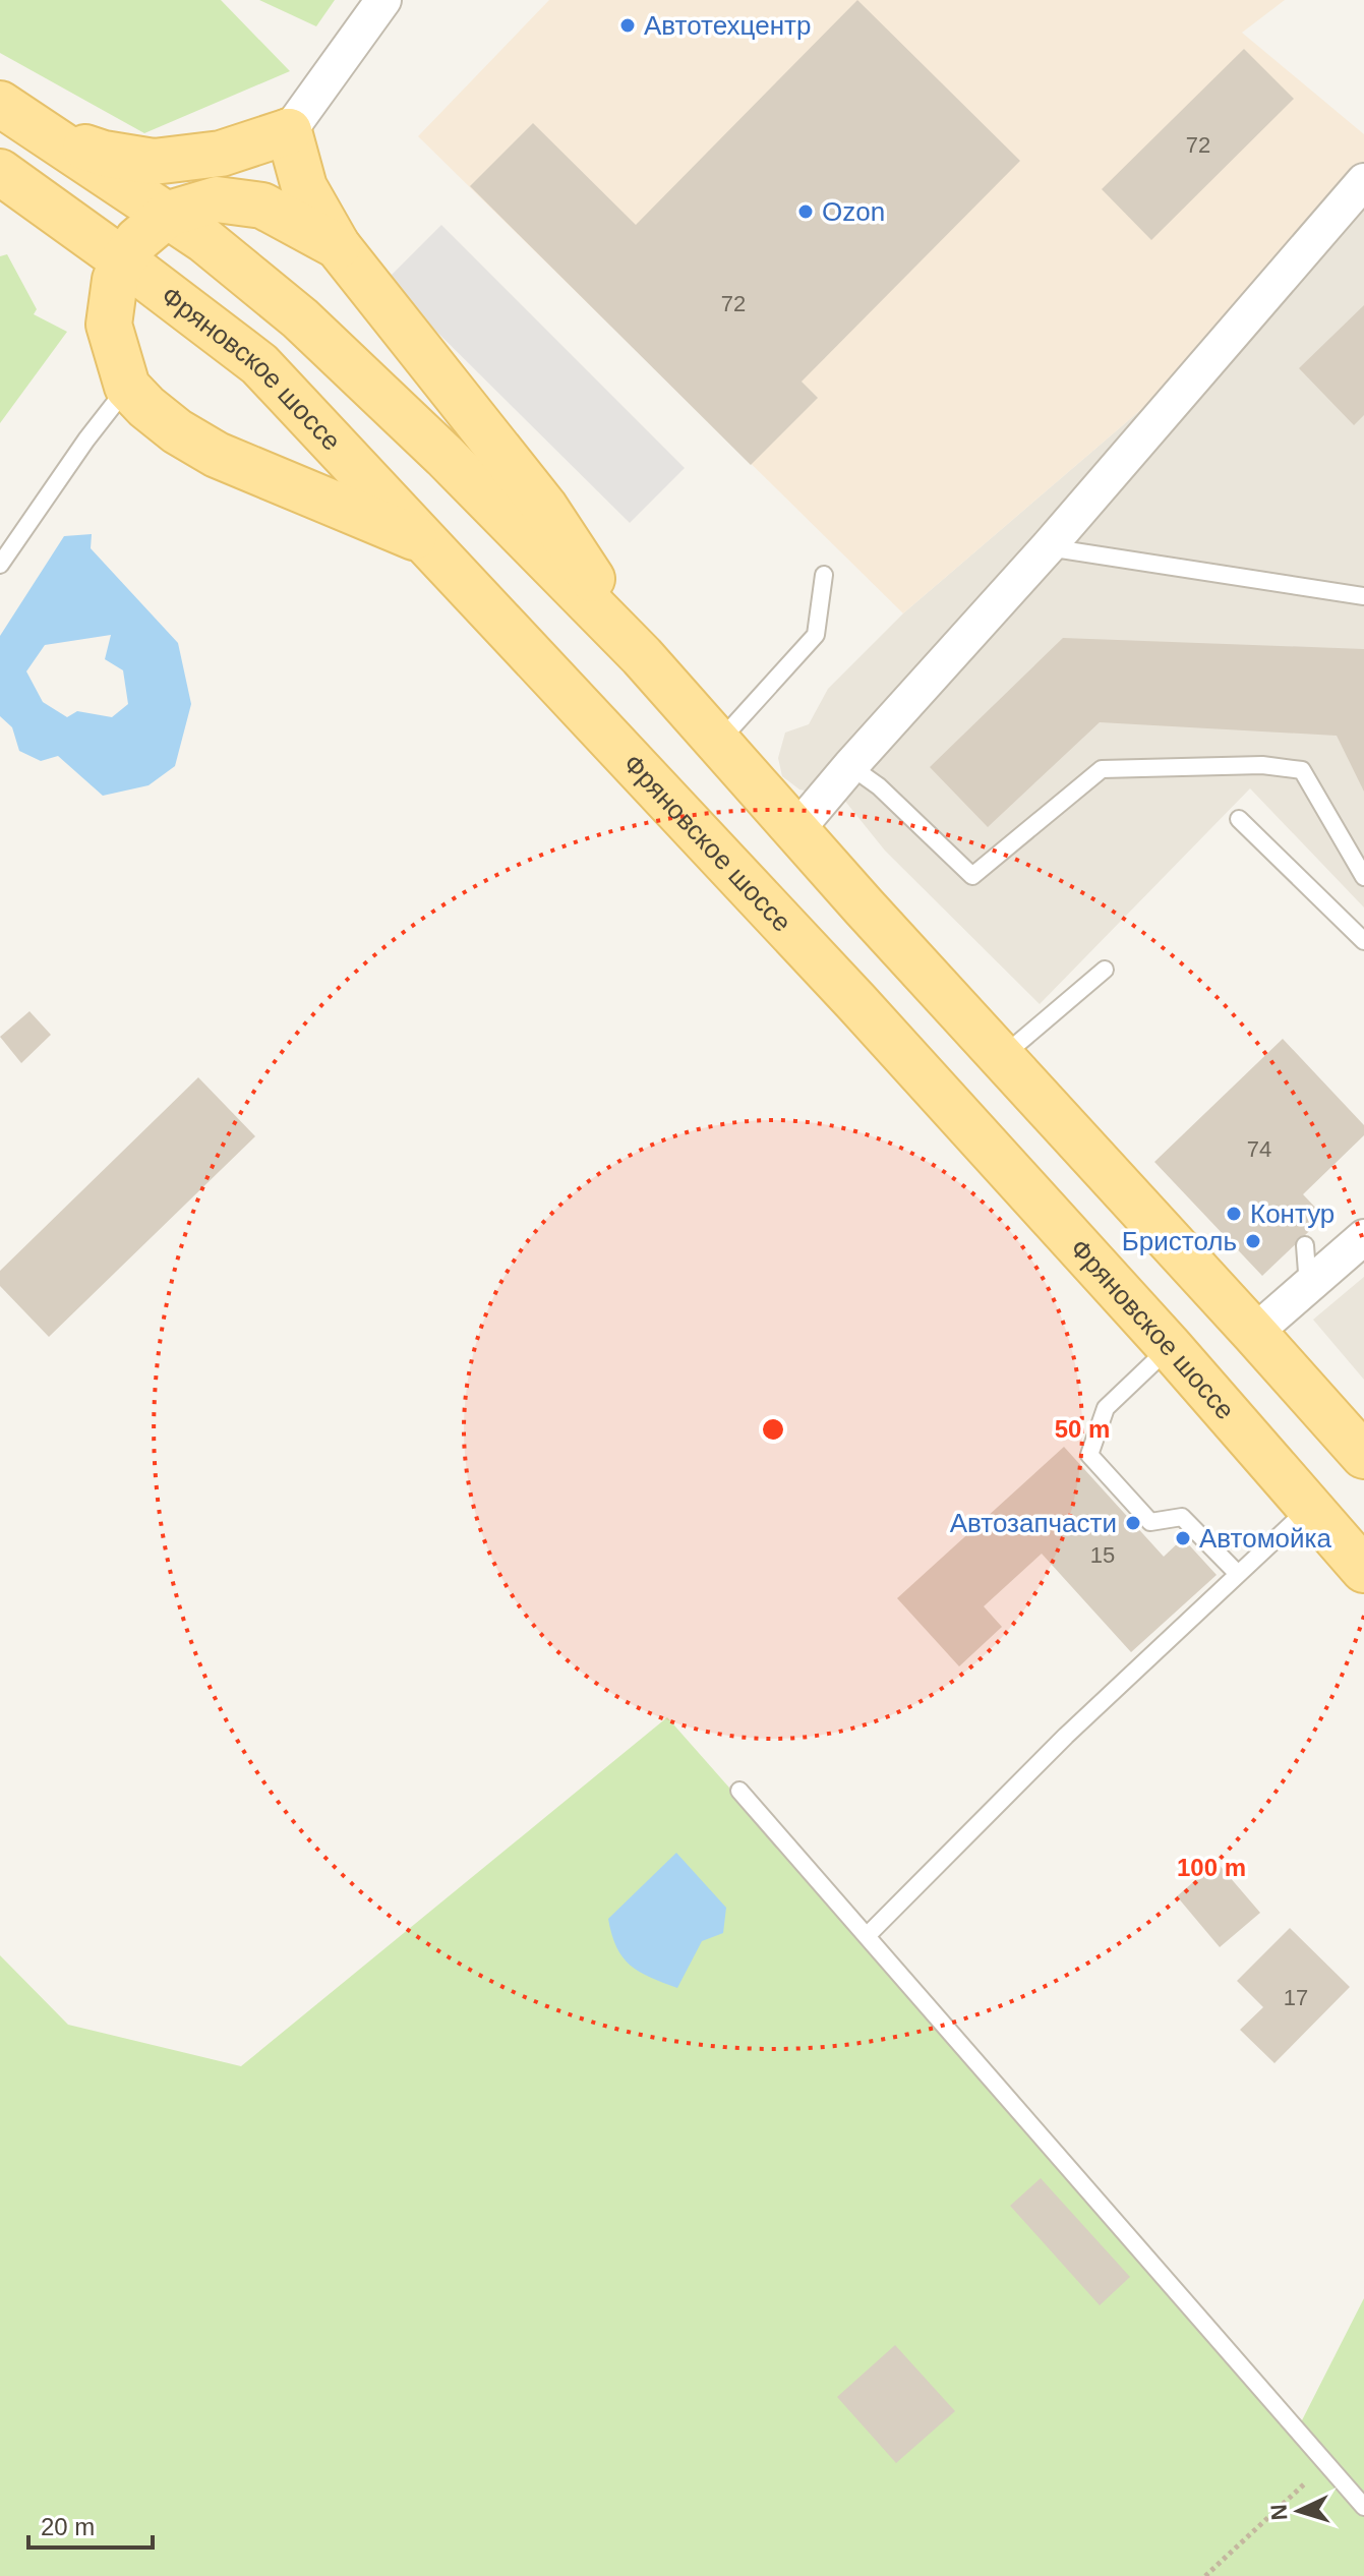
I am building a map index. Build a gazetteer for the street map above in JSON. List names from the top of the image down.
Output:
{
  "streets": {
    "main road": ["Фряновское шоссе"]
  },
  "places": [
    "Автотехцентр",
    "Ozon",
    "Контур",
    "Бристоль",
    "Автозапчасти",
    "Автомойка"
  ],
  "house_numbers": [
    "72",
    "72",
    "74",
    "15",
    "17"
  ],
  "scale_bar": "20 m",
  "north": "left",
  "rings": ["50 m", "100 m"]
}
